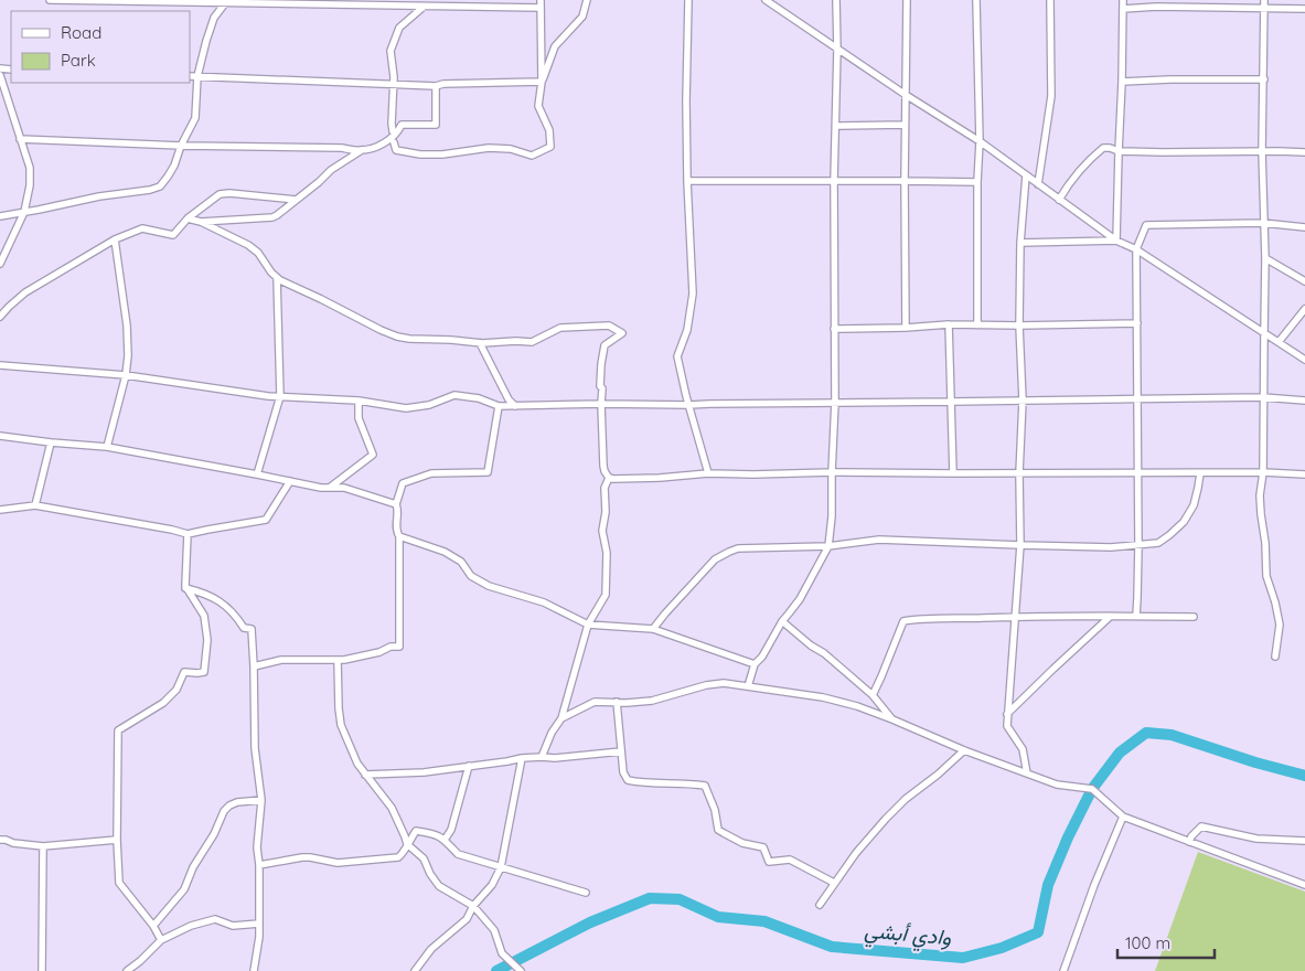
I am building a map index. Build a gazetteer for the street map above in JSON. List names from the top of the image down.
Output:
{
  "water": ["وادي أبشي"],
  "legend": ["Road", "Park"],
  "scale_bar": "100 m"
}
